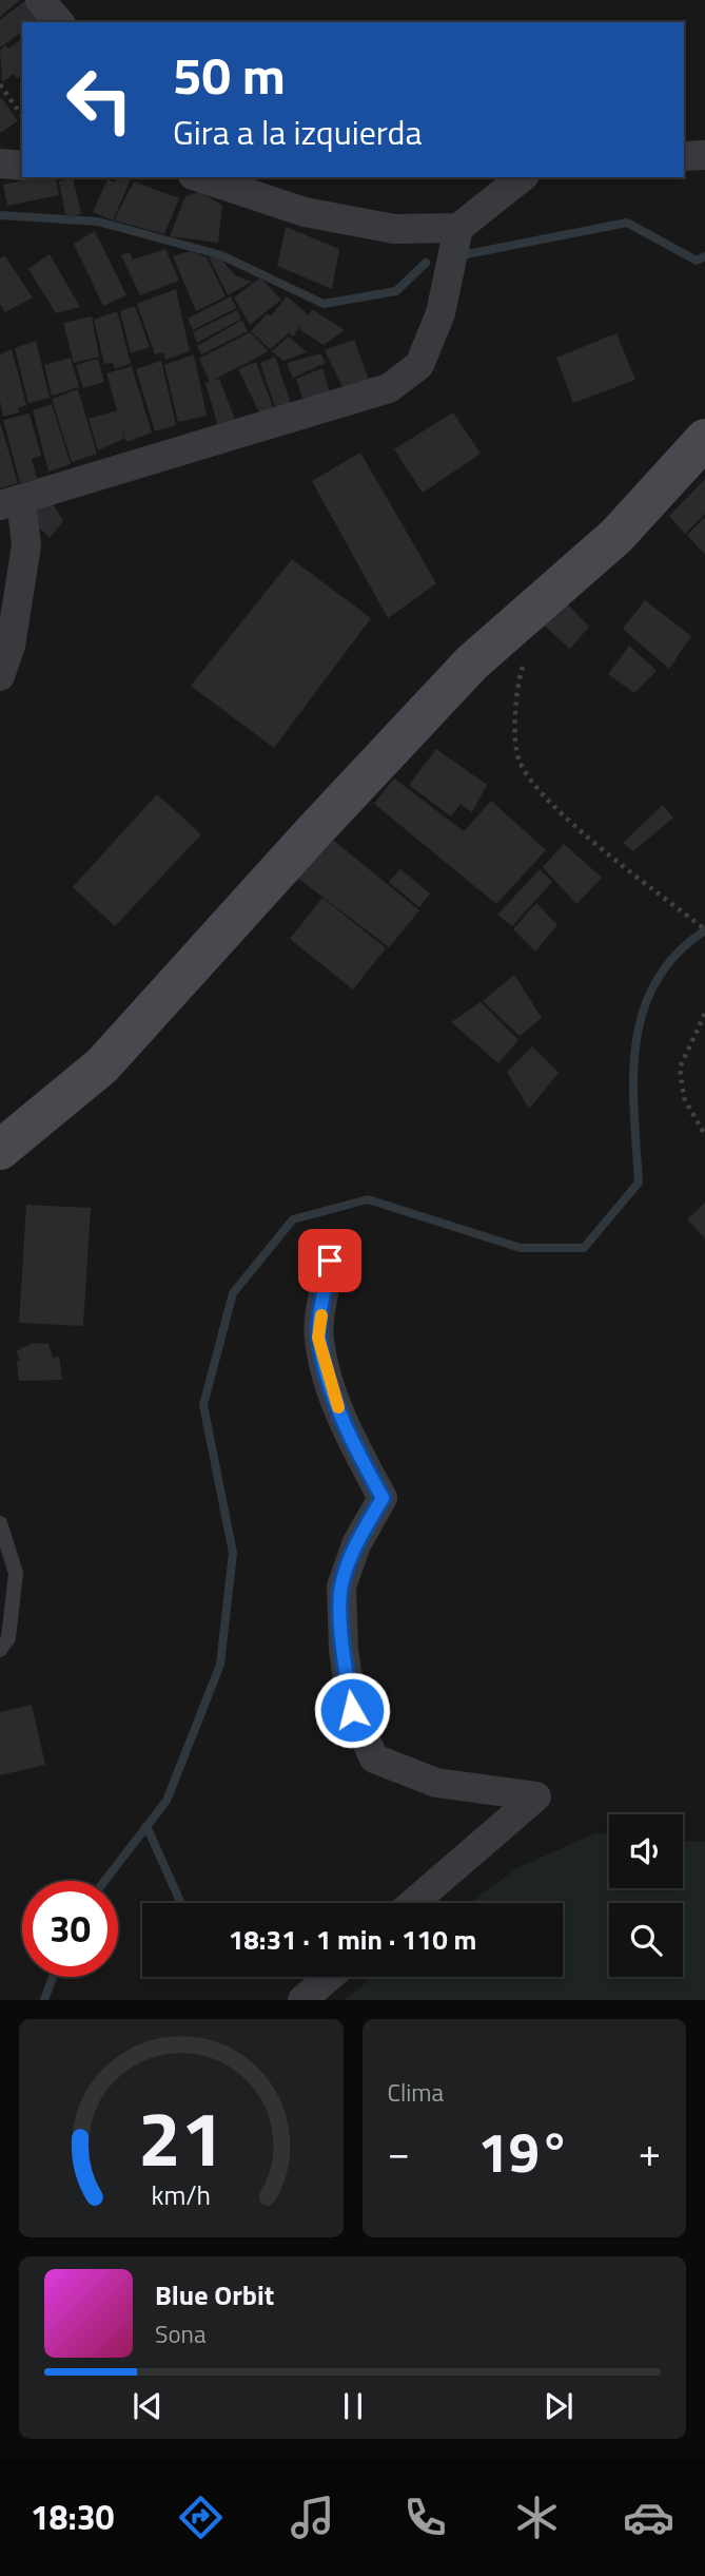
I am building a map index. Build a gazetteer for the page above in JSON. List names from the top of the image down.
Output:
{
  "page": {
    "turn": ["50 m", "Gira a la izquierda"],
    "limit": "30",
    "trip": "18:31 · 1 min · 110 m",
    "tile": "Clima",
    "heat": ["−", "19°", "+"],
    "song": ["Blue Orbit", "Sona"],
    "tabs": "18:30",
    "gauge": ["21", "km/h"]
  }
}
